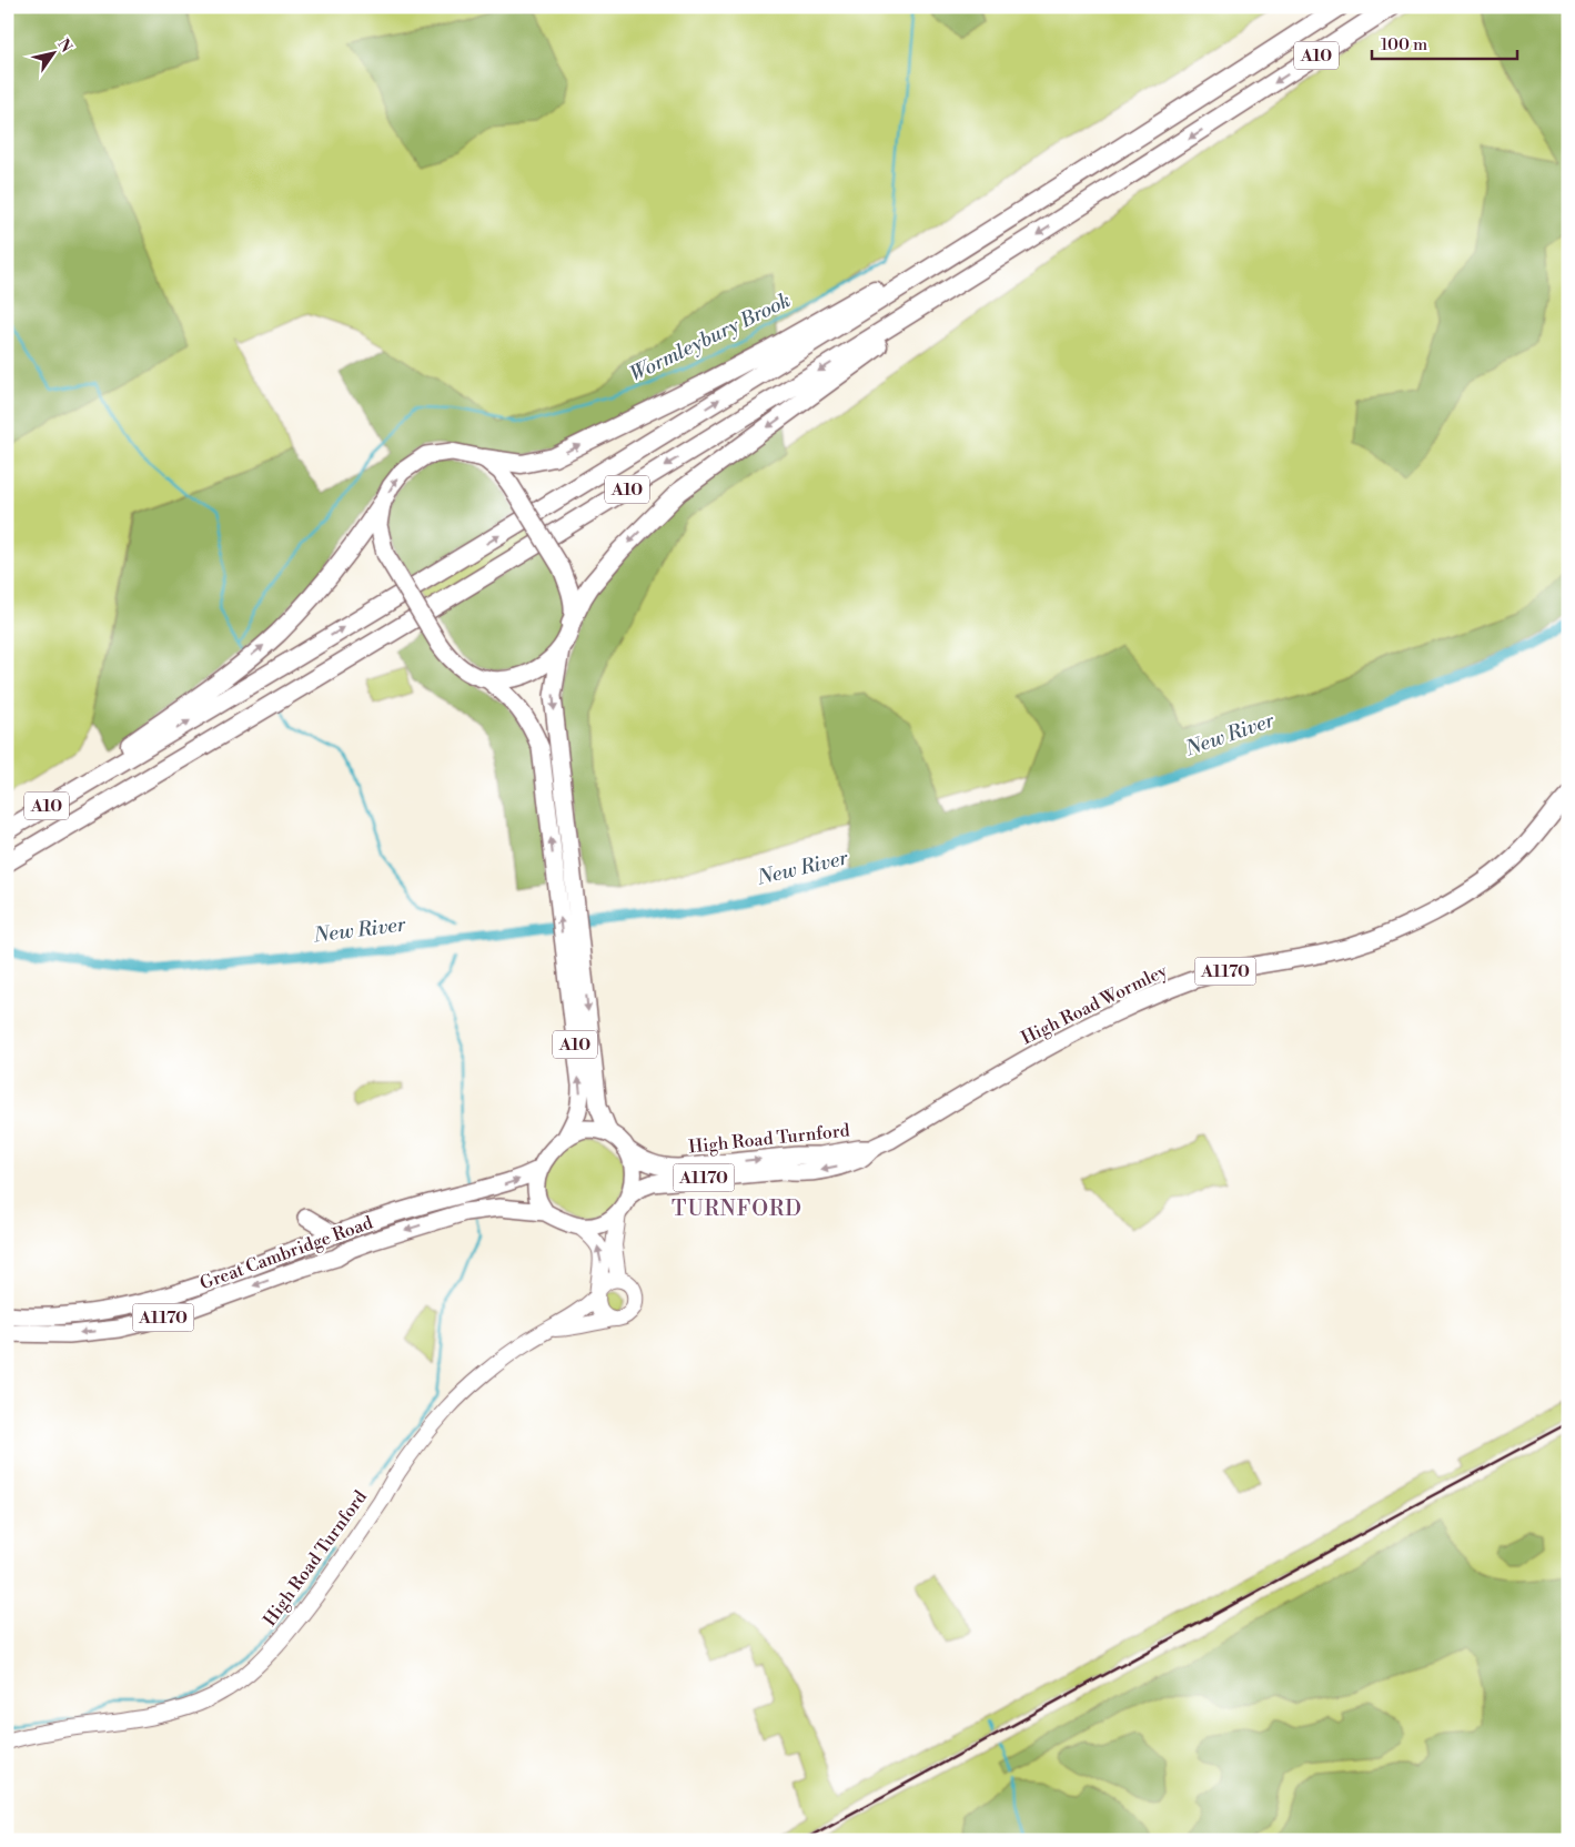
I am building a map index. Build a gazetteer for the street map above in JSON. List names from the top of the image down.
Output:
{
  "streets": {
    "highway": ["A10"],
    "main road": [
      "A1170",
      "High Road Wormley",
      "High Road Turnford",
      "Great Cambridge Road"
    ]
  },
  "crossings": [
    ["A10", "High Road Turnford"],
    ["A10", "Great Cambridge Road"],
    ["High Road Wormley", "High Road Turnford"],
    ["High Road Turnford", "Great Cambridge Road"]
  ],
  "districts": ["TURNFORD"],
  "water": ["Wormleybury Brook", "New River"],
  "scale_bar": "100 m",
  "north": "top right"
}
